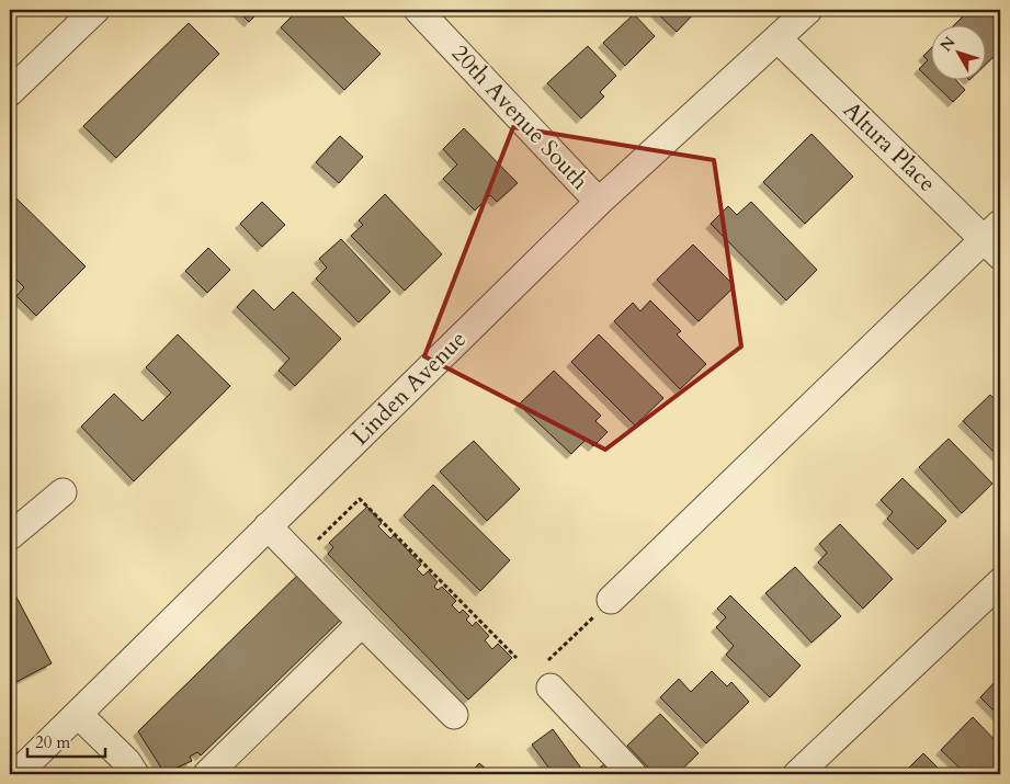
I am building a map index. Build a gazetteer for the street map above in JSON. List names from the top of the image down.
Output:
{
  "streets": {
    "street": ["20th Avenue South", "Altura Place", "Linden Avenue"]
  },
  "crossings": [
    ["20th Avenue South", "Linden Avenue"],
    ["Altura Place", "Linden Avenue"]
  ],
  "scale_bar": "20 m",
  "north": "top left"
}
